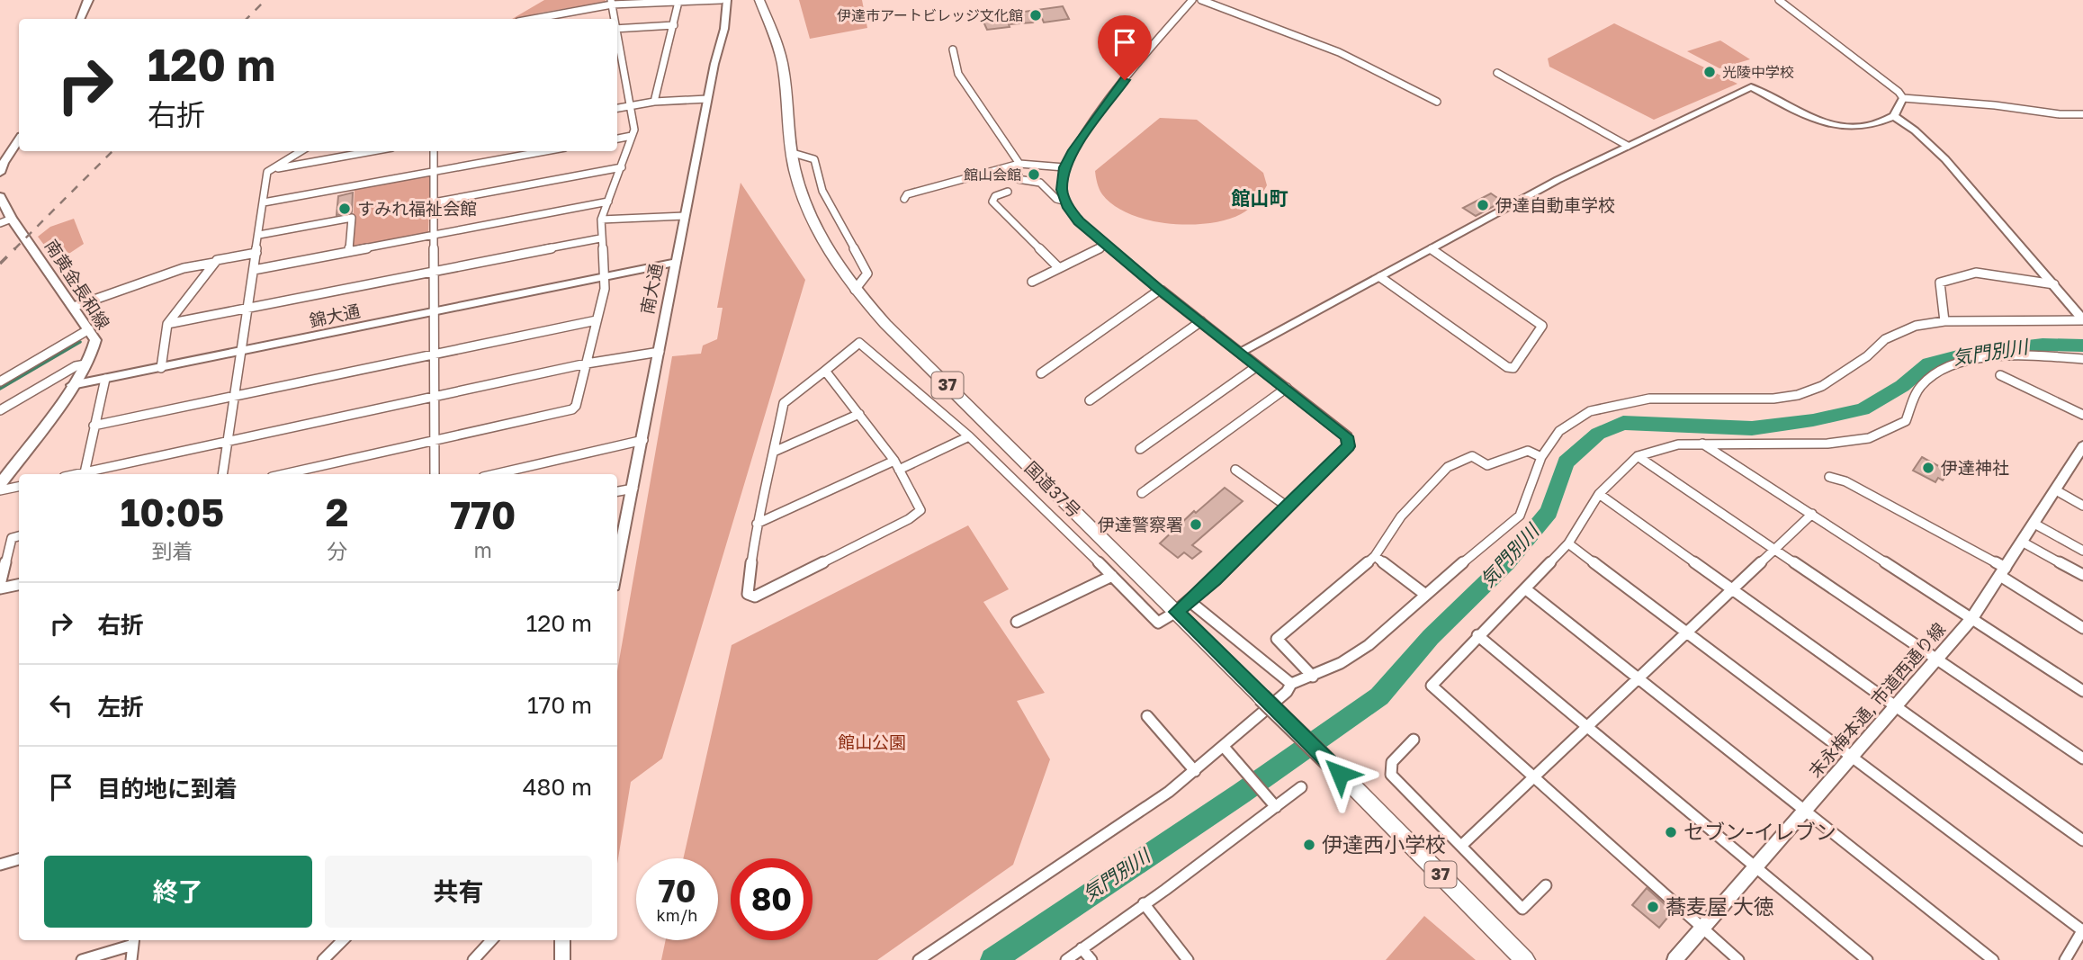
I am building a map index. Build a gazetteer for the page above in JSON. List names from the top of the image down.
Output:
{
  "streets": {
    "highway": ["37", "国道37号"],
    "main road": ["南黄金長和線"],
    "street": ["南大通", "錦大通", "末永梅本通, 市道西通り線"]
  },
  "crossings": [
    ["南黄金長和線", "錦大通"],
    ["南大通", "錦大通"]
  ],
  "districts": ["館山町"],
  "water": ["気門別川"],
  "parks": ["館山公園"],
  "places": [
    "伊達市アートビレッジ文化館",
    "光陵中学校",
    "館山会館",
    "伊達自動車学校",
    "すみれ福祉会館",
    "伊達神社",
    "伊達警察署",
    "セブン-イレブン",
    "伊達西小学校",
    "蕎麦屋 大徳"
  ],
  "page": {
    "turn": ["120 m", "右折"],
    "eta": [
      "10:05",
      "到着",
      "2",
      "分",
      "770",
      "m"
    ],
    "list": [
      {
        "name": "右折",
        "value": "120 m"
      },
      {
        "name": "左折",
        "value": "170 m"
      },
      {
        "name": "目的地に到着",
        "value": "480 m"
      }
    ],
    "buttons": ["終了", "共有"],
    "speed": "70 km/h",
    "limit": "80"
  }
}
